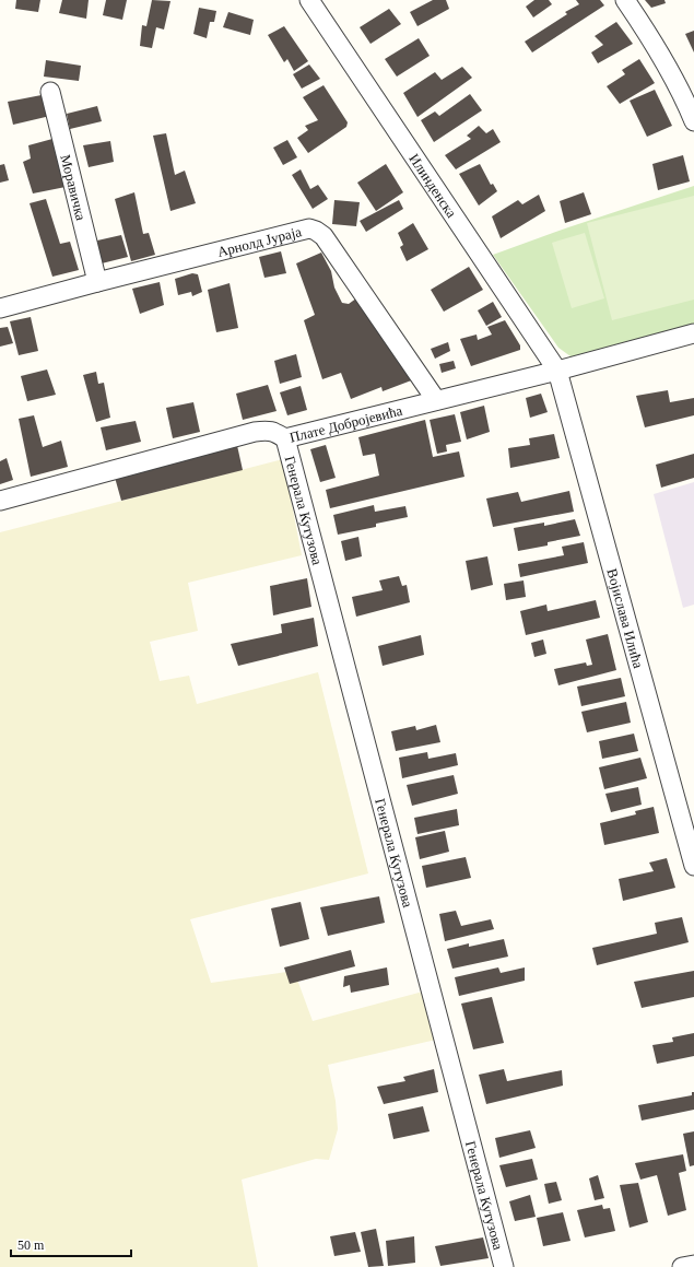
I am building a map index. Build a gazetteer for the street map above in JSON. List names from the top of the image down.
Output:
{
  "streets": {
    "street": [
      "Илинденска",
      "Моравичка",
      "Арнолд Јураја",
      "Плате Добројевића",
      "Генерала Кутузова",
      "Војислава Илића"
    ]
  },
  "crossings": [
    ["Илинденска", "Плате Добројевића"],
    ["Илинденска", "Војислава Илића"],
    ["Моравичка", "Арнолд Јураја"],
    ["Арнолд Јураја", "Плате Добројевића"],
    ["Плате Добројевића", "Генерала Кутузова"],
    ["Плате Добројевића", "Војислава Илића"]
  ],
  "scale_bar": "50 m"
}
